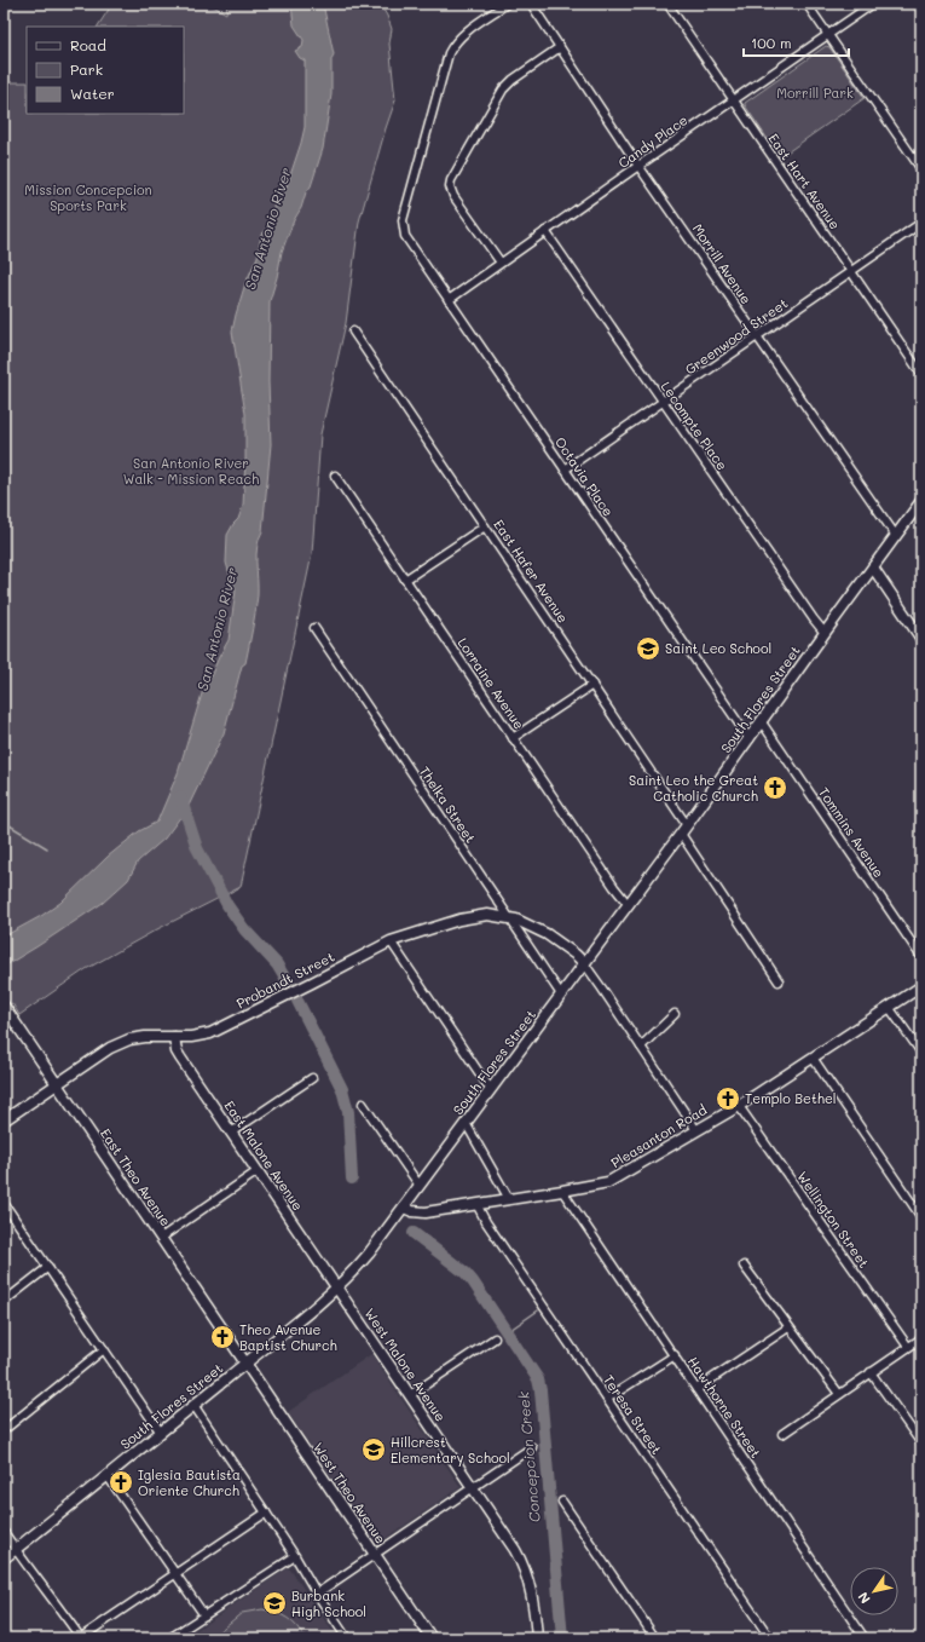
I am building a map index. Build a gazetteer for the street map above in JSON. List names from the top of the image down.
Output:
{
  "streets": {
    "main road": [
      "South Flores Street",
      "Probandt Street",
      "Pleasanton Road",
      "East Malone Avenue",
      "East Theo Avenue",
      "West Malone Avenue",
      "West Theo Avenue"
    ],
    "street": [
      "Candy Place",
      "East Hart Avenue",
      "Morrill Avenue",
      "Greenwood Street",
      "Lecompte Place",
      "Octavia Place",
      "East Hafer Avenue",
      "Lorraine Avenue",
      "Thelka Street",
      "Tommins Avenue",
      "Wellington Street",
      "Hawthorne Street",
      "Teresa Street"
    ]
  },
  "crossings": [
    ["Candy Place", "East Hart Avenue"],
    ["Candy Place", "Morrill Avenue"],
    ["Candy Place", "Lecompte Place"],
    ["Candy Place", "Octavia Place"],
    ["East Hart Avenue", "Greenwood Street"],
    ["Morrill Avenue", "Greenwood Street"],
    ["Morrill Avenue", "South Flores Street"],
    ["Greenwood Street", "Lecompte Place"],
    ["Greenwood Street", "Octavia Place"],
    ["Lecompte Place", "South Flores Street"],
    ["Octavia Place", "South Flores Street"],
    ["East Hafer Avenue", "South Flores Street"],
    ["Lorraine Avenue", "South Flores Street"],
    ["South Flores Street", "Thelka Street"],
    ["South Flores Street", "Tommins Avenue"],
    ["South Flores Street", "Probandt Street"],
    ["South Flores Street", "Pleasanton Road"],
    ["South Flores Street", "East Malone Avenue"],
    ["South Flores Street", "East Theo Avenue"],
    ["South Flores Street", "West Malone Avenue"],
    ["South Flores Street", "West Theo Avenue"],
    ["Thelka Street", "Probandt Street"],
    ["Probandt Street", "East Malone Avenue"],
    ["Probandt Street", "East Theo Avenue"],
    ["Pleasanton Road", "Wellington Street"],
    ["Pleasanton Road", "Hawthorne Street"],
    ["Pleasanton Road", "Teresa Street"],
    ["East Malone Avenue", "West Malone Avenue"],
    ["East Theo Avenue", "West Theo Avenue"]
  ],
  "water": ["San Antonio River", "Concepcion Creek"],
  "parks": ["Morrill Park", "Mission Concepcion Sports Park", "San Antonio River Walk - Mission Reach"],
  "places": {
    "school or university": ["Saint Leo School", "Hillcrest Elementary School", "Burbank High School"],
    "church": [
      "Saint Leo the Great Catholic Church",
      "Templo Bethel",
      "Theo Avenue Baptist Church",
      "Iglesia Bautista Oriente Church"
    ]
  },
  "legend": ["Road", "Park", "Water"],
  "scale_bar": "100 m",
  "north": "bottom left"
}
